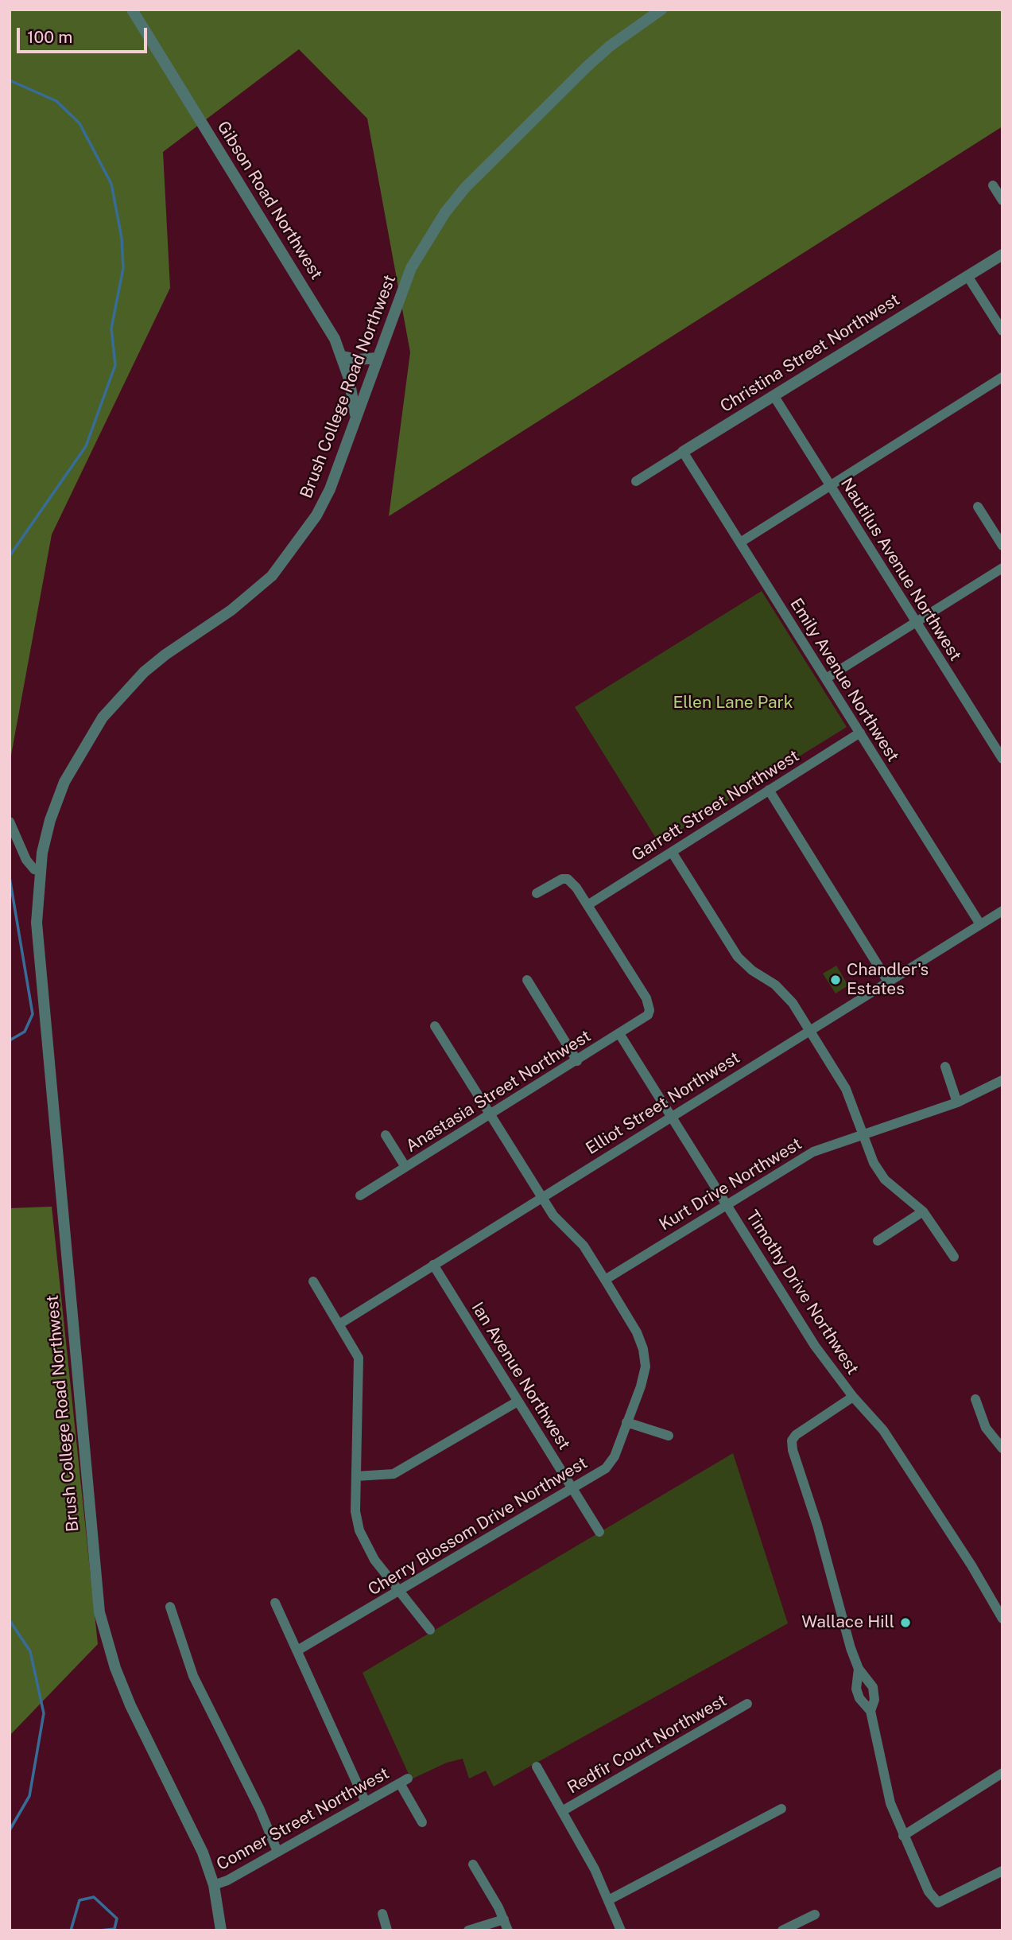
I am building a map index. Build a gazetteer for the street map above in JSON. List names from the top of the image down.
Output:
{
  "streets": {
    "street": [
      "Gibson Road Northwest",
      "Christina Street Northwest",
      "Brush College Road Northwest",
      "Nautilus Avenue Northwest",
      "Emily Avenue Northwest",
      "Garrett Street Northwest",
      "Anastasia Street Northwest",
      "Elliot Street Northwest",
      "Kurt Drive Northwest",
      "Timothy Drive Northwest",
      "Ian Avenue Northwest",
      "Cherry Blossom Drive Northwest",
      "Redfir Court Northwest",
      "Conner Street Northwest"
    ]
  },
  "crossings": [
    ["Gibson Road Northwest", "Brush College Road Northwest"],
    ["Christina Street Northwest", "Nautilus Avenue Northwest"],
    ["Christina Street Northwest", "Emily Avenue Northwest"],
    ["Brush College Road Northwest", "Conner Street Northwest"],
    ["Emily Avenue Northwest", "Garrett Street Northwest"],
    ["Emily Avenue Northwest", "Elliot Street Northwest"],
    ["Garrett Street Northwest", "Anastasia Street Northwest"],
    ["Anastasia Street Northwest", "Timothy Drive Northwest"],
    ["Anastasia Street Northwest", "Cherry Blossom Drive Northwest"],
    ["Elliot Street Northwest", "Timothy Drive Northwest"],
    ["Elliot Street Northwest", "Ian Avenue Northwest"],
    ["Elliot Street Northwest", "Cherry Blossom Drive Northwest"],
    ["Kurt Drive Northwest", "Timothy Drive Northwest"],
    ["Kurt Drive Northwest", "Cherry Blossom Drive Northwest"],
    ["Ian Avenue Northwest", "Cherry Blossom Drive Northwest"]
  ],
  "parks": ["Ellen Lane Park"],
  "places": ["Chandler's Estates", "Wallace Hill"],
  "scale_bar": "100 m"
}
